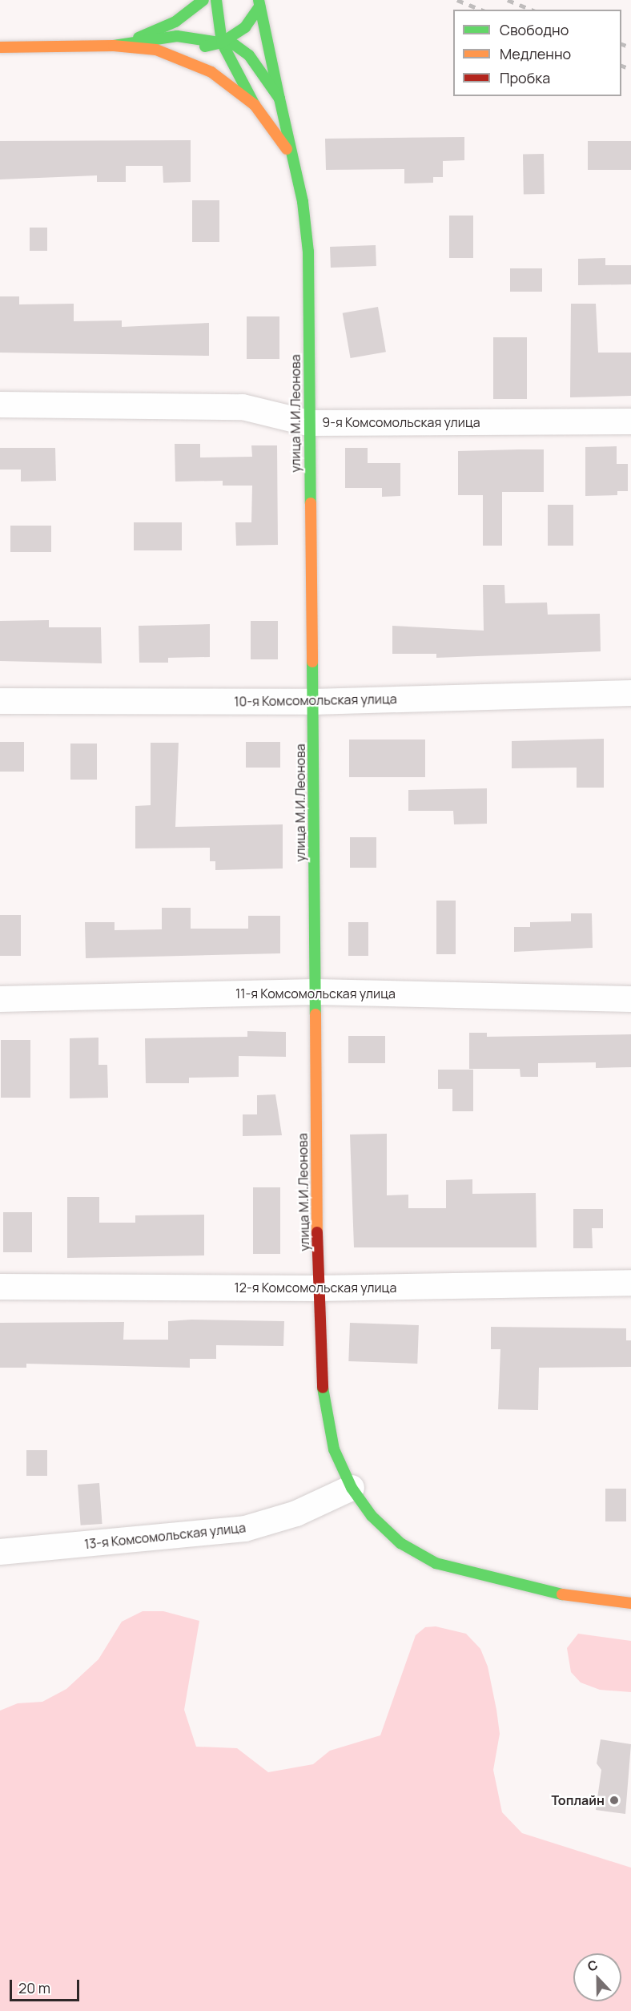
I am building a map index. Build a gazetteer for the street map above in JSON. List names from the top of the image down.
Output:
{
  "streets": {
    "main road": ["улица М.И.Леонова"],
    "street": [
      "9-я Комсомольская улица",
      "10-я Комсомольская улица",
      "11-я Комсомольская улица",
      "12-я Комсомольская улица",
      "13-я Комсомольская улица"
    ]
  },
  "crossings": [
    ["улица М.И.Леонова", "9-я Комсомольская улица"],
    ["улица М.И.Леонова", "10-я Комсомольская улица"],
    ["улица М.И.Леонова", "11-я Комсомольская улица"],
    ["улица М.И.Леонова", "12-я Комсомольская улица"],
    ["улица М.И.Леонова", "13-я Комсомольская улица"]
  ],
  "places": ["Топлайн"],
  "legend": ["Свободно", "Медленно", "Пробка"],
  "scale_bar": "20 m",
  "north": "top"
}
